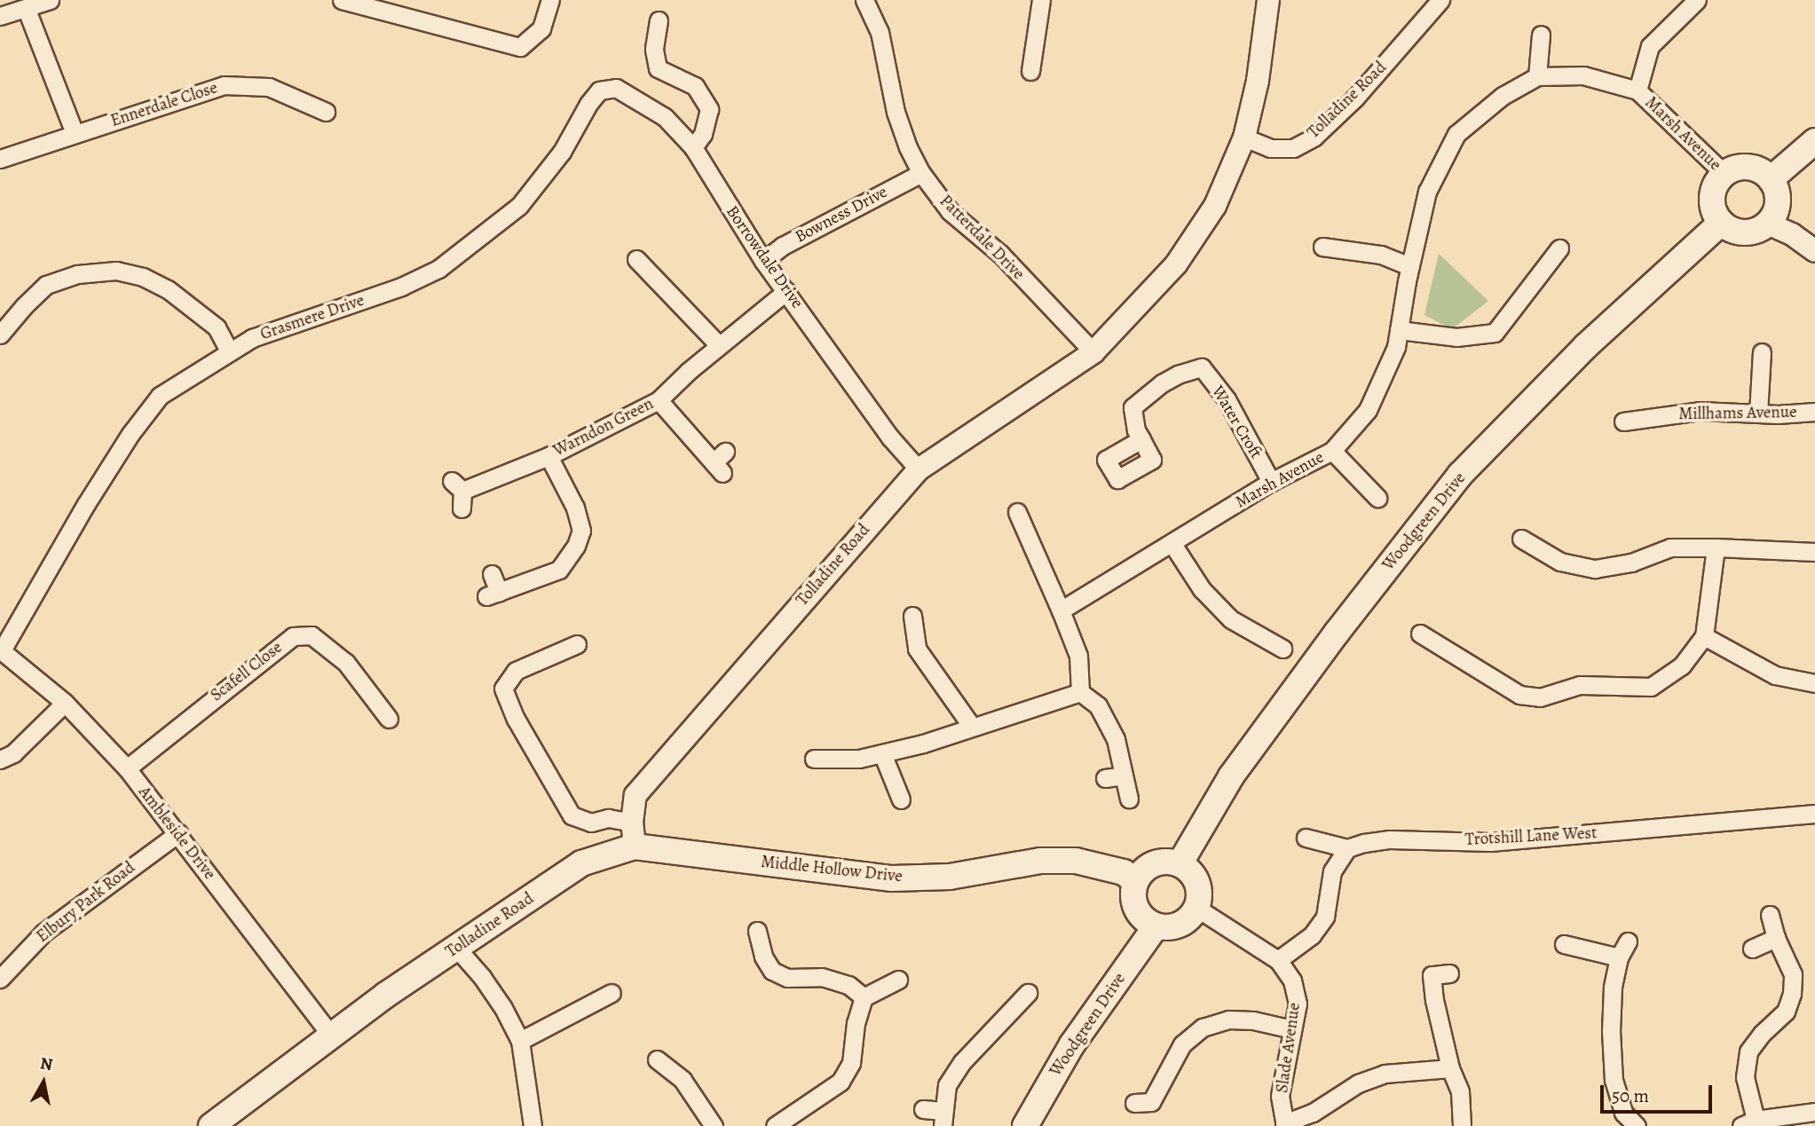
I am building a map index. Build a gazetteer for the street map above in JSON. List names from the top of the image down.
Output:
{
  "streets": {
    "main road": ["Tolladine Road", "Woodgreen Drive", "Middle Hollow Drive"],
    "street": [
      "Ennerdale Close",
      "Marsh Avenue",
      "Bowness Drive",
      "Patterdale Drive",
      "Borrowdale Drive",
      "Grasmere Drive",
      "Millhams Avenue",
      "Water Croft",
      "Warndon Green",
      "Scafell Close",
      "Ambleside Drive",
      "Trotshill Lane West",
      "Elbury Park Road",
      "Slade Avenue"
    ]
  },
  "crossings": [
    ["Tolladine Road", "Patterdale Drive"],
    ["Tolladine Road", "Borrowdale Drive"],
    ["Tolladine Road", "Ambleside Drive"],
    ["Tolladine Road", "Middle Hollow Drive"],
    ["Marsh Avenue", "Water Croft"],
    ["Marsh Avenue", "Woodgreen Drive"],
    ["Bowness Drive", "Patterdale Drive"],
    ["Bowness Drive", "Borrowdale Drive"],
    ["Borrowdale Drive", "Grasmere Drive"],
    ["Borrowdale Drive", "Warndon Green"],
    ["Grasmere Drive", "Ambleside Drive"],
    ["Woodgreen Drive", "Middle Hollow Drive"],
    ["Woodgreen Drive", "Slade Avenue"],
    ["Scafell Close", "Ambleside Drive"],
    ["Ambleside Drive", "Elbury Park Road"],
    ["Middle Hollow Drive", "Slade Avenue"]
  ],
  "scale_bar": "50 m",
  "north": "top"
}
